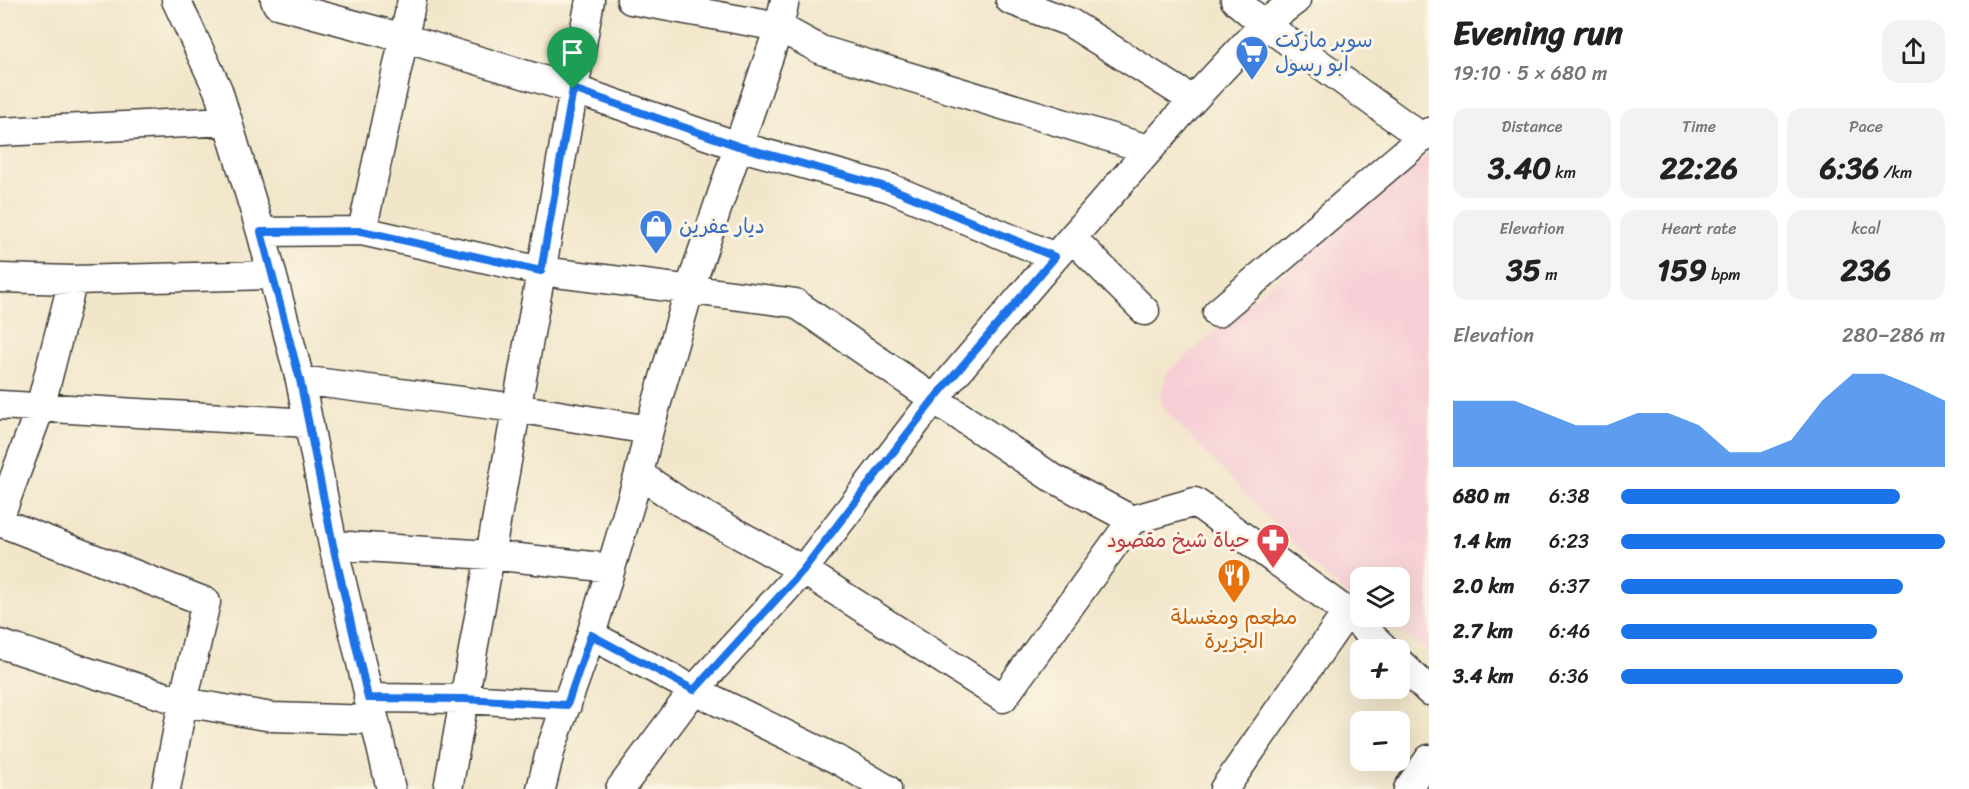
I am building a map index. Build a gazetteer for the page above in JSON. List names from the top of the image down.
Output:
{
  "places": {
    "supermarket": ["سوبر ماركت ابو رسول"],
    "shop": ["ديار عفرين"],
    "pharmacy": ["حياة شيخ مقصود"],
    "restaurant": ["مطعم ومغسلة الجزيرة"]
  },
  "page": {
    "heading": ["Evening run", "19:10 · 5 × 680 m"],
    "stats": [
      ["Distance", "3.40 km"],
      ["Time", "22:26"],
      ["Pace", "6:36 /km"],
      ["Elevation", "35 m"],
      ["Heart rate", "159 bpm"],
      ["kcal", "236"]
    ],
    "chart": ["Elevation", "280–286 m"],
    "list": [
      {
        "name": "680 m",
        "note": "6:38"
      },
      {
        "name": "1.4 km",
        "note": "6:23"
      },
      {
        "name": "2.0 km",
        "note": "6:37"
      },
      {
        "name": "2.7 km",
        "note": "6:46"
      },
      {
        "name": "3.4 km",
        "note": "6:36"
      }
    ],
    "map_buttons": ["+", "−"]
  }
}
